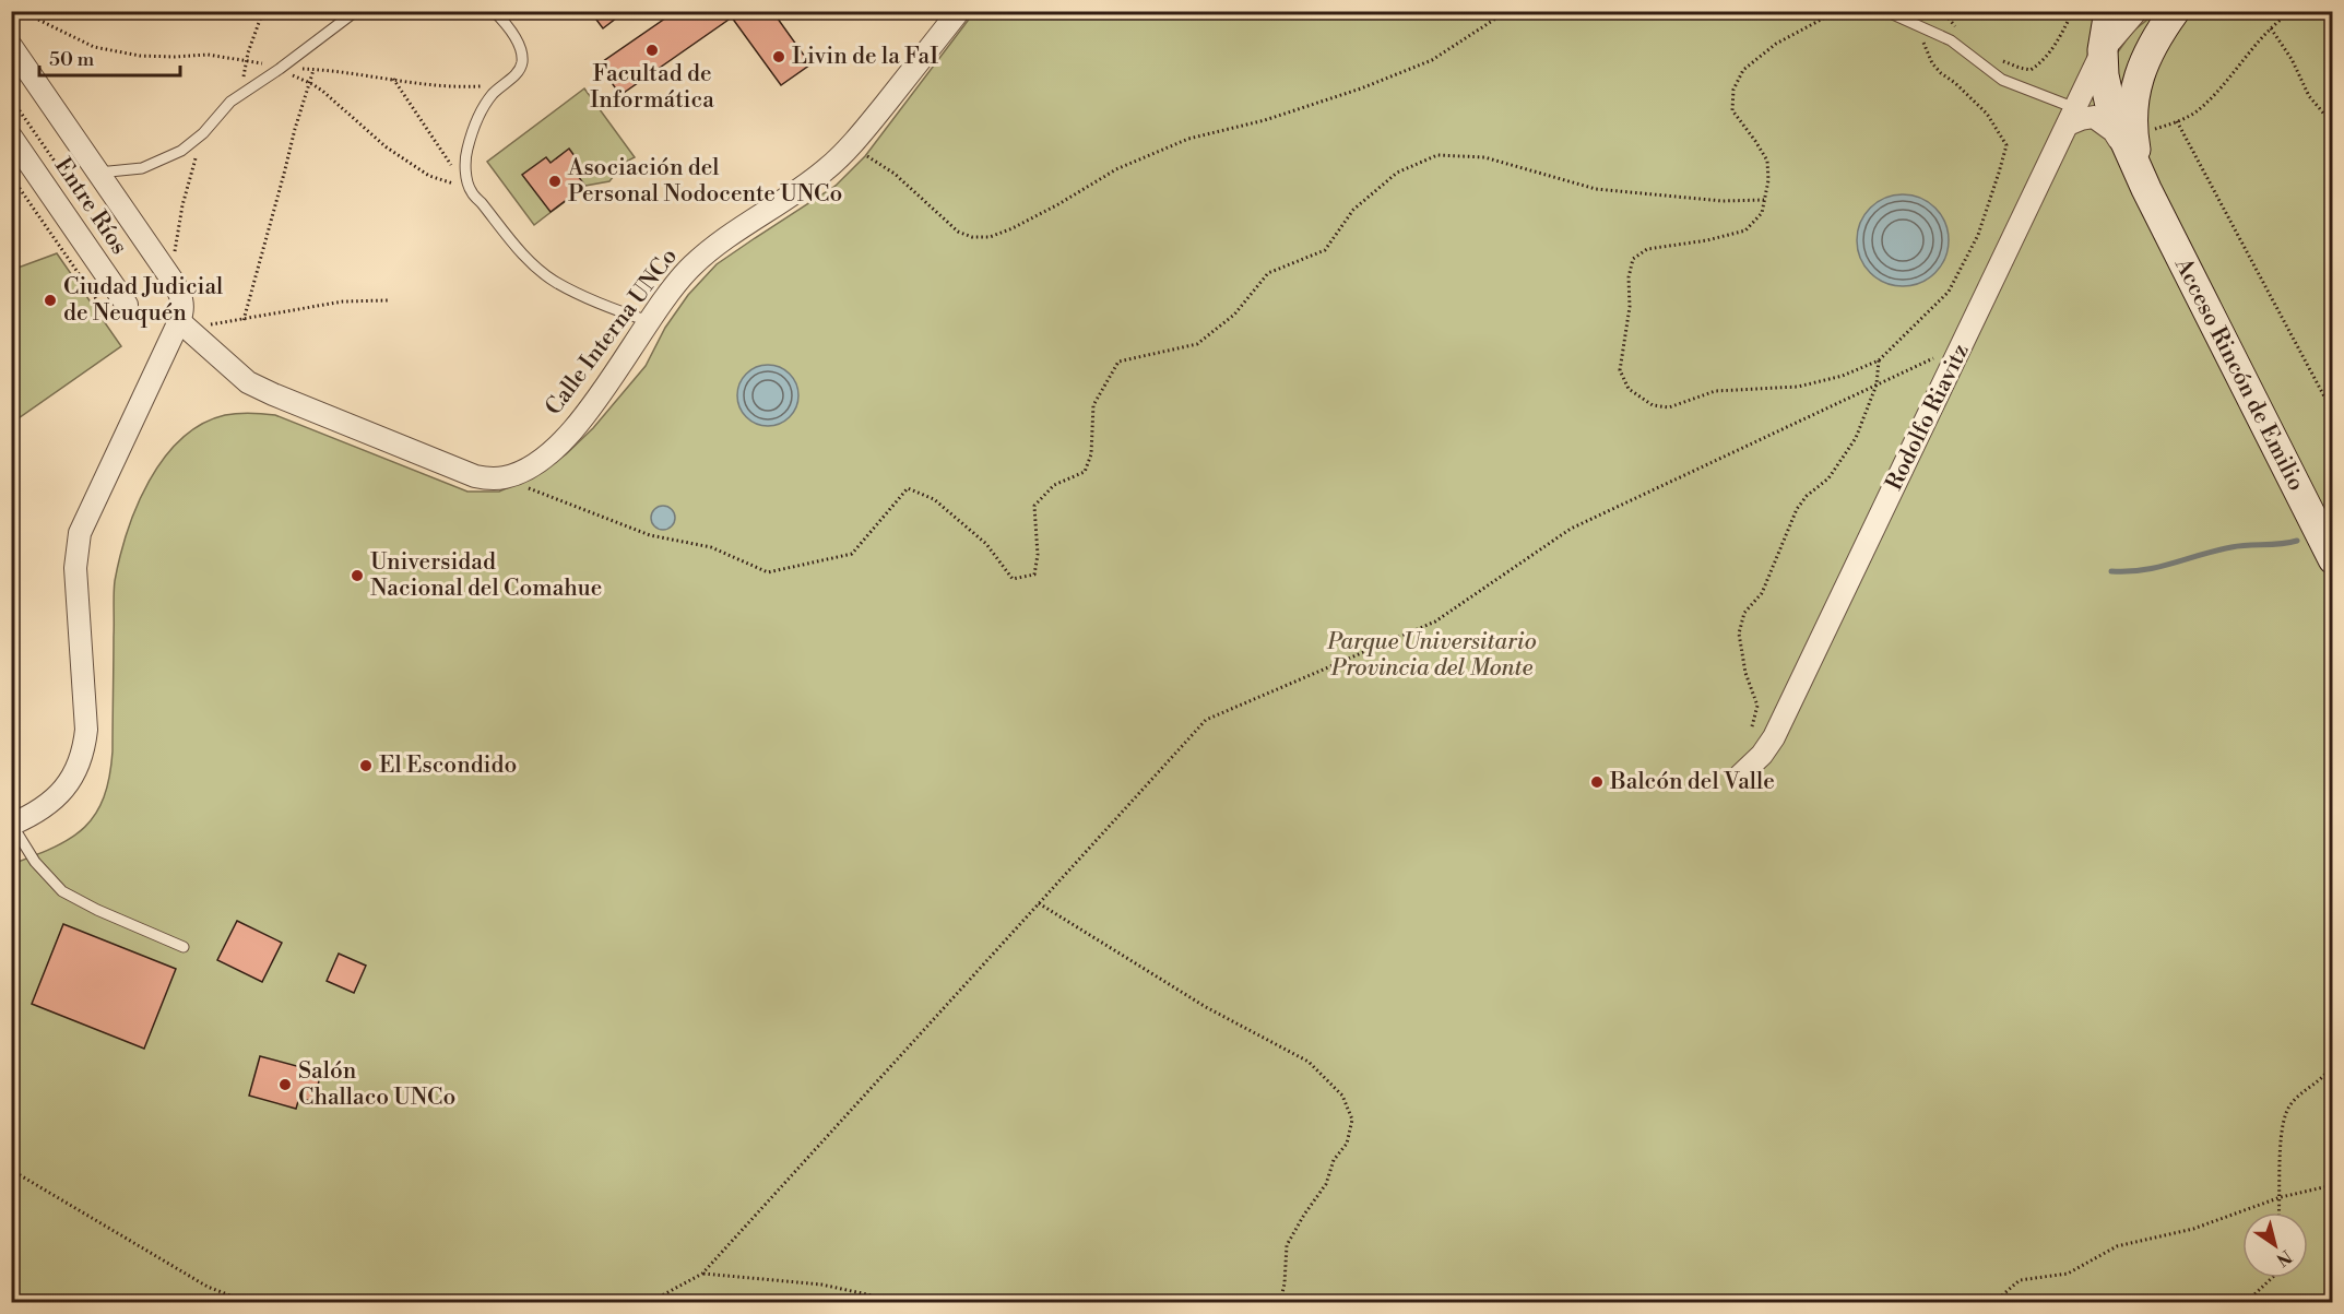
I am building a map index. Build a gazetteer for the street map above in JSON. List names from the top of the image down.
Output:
{
  "streets": {
    "main road": ["Acceso Rincón de Emilio", "Rodolfo Riavitz"],
    "street": ["Entre Ríos", "Calle Interna UNCo"]
  },
  "crossings": [
    ["Acceso Rincón de Emilio", "Rodolfo Riavitz"]
  ],
  "parks": ["Parque Universitario Provincia del Monte"],
  "places": [
    "Facultad de Informática",
    "Livin de la FaI",
    "Asociación del Personal Nodocente UNCo",
    "Ciudad Judicial de Neuquén",
    "Universidad Nacional del Comahue",
    "El Escondido",
    "Balcón del Valle",
    "Salón Challaco UNCo"
  ],
  "scale_bar": "50 m",
  "north": "bottom right"
}
